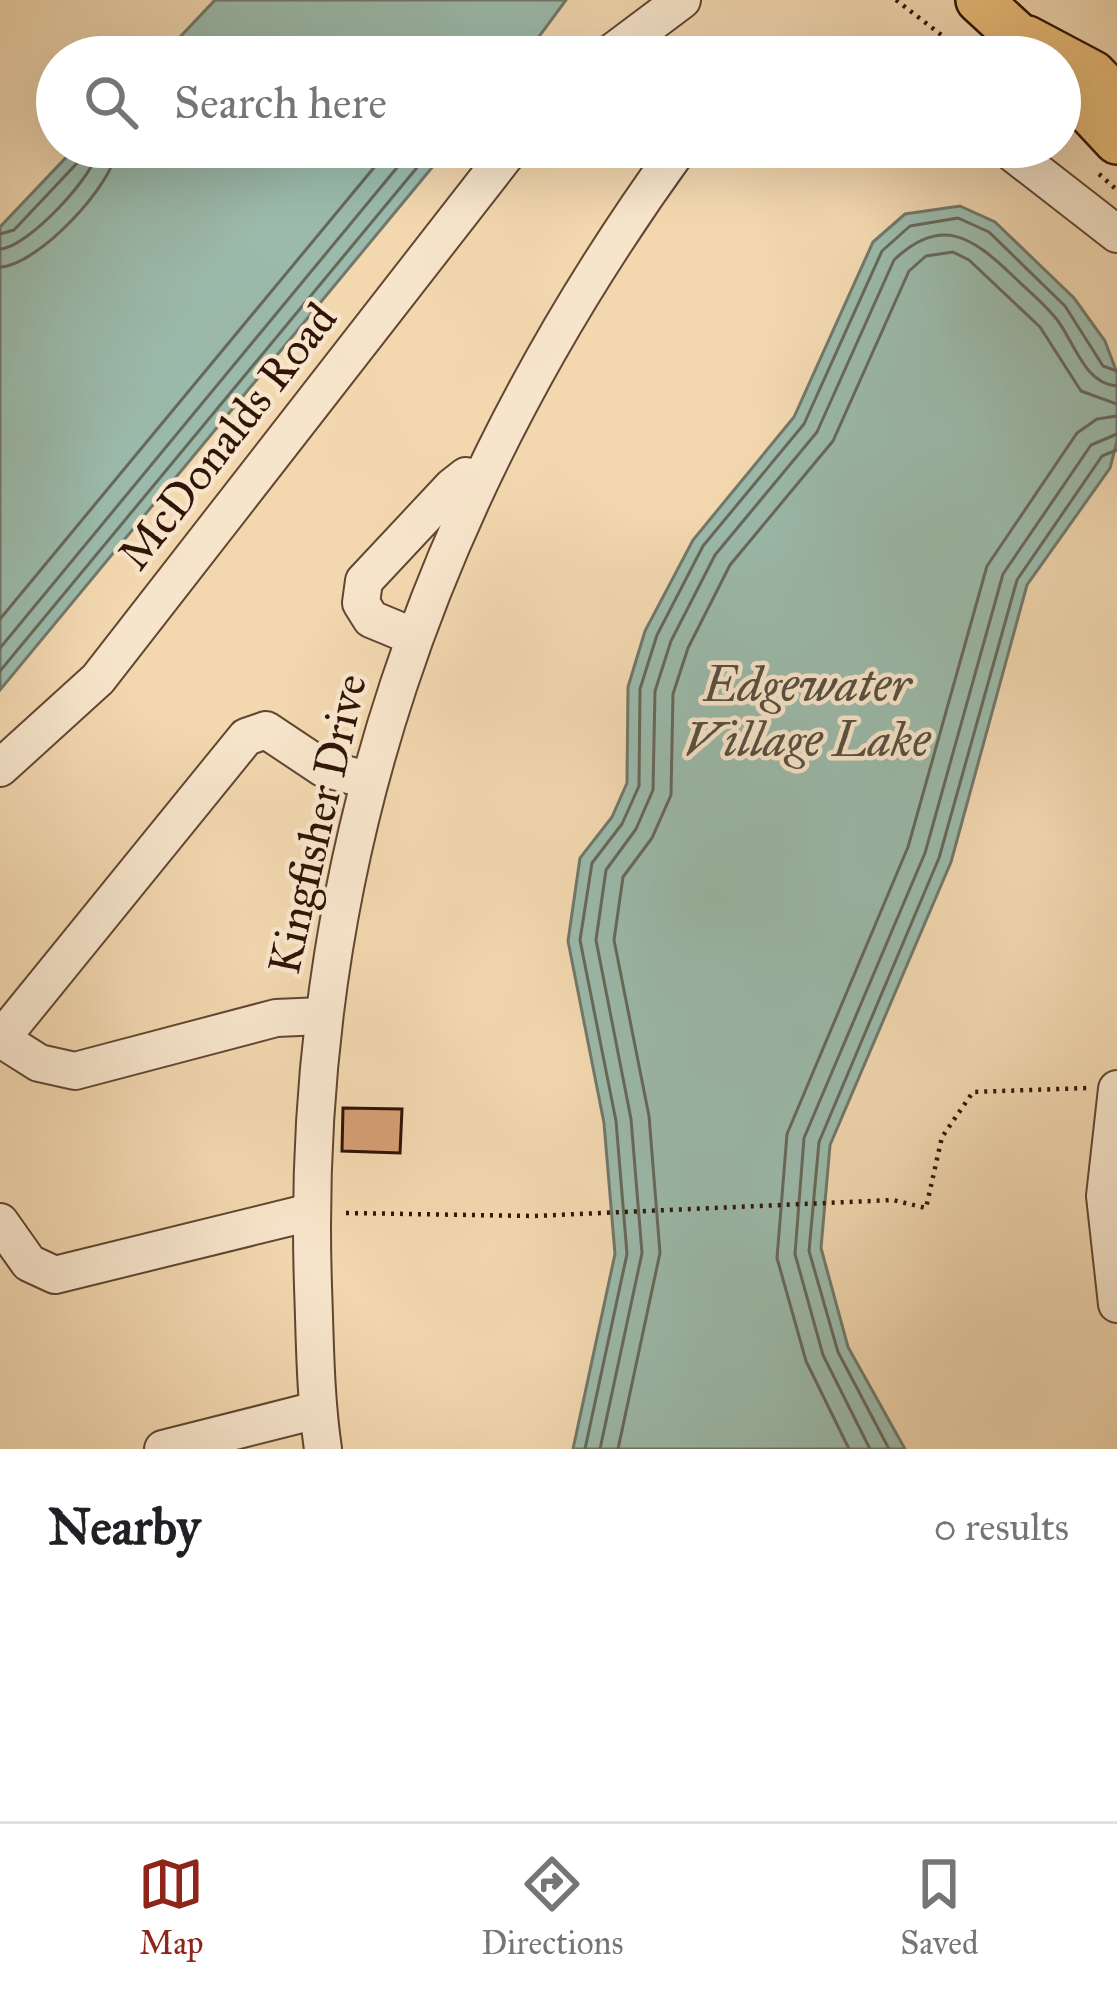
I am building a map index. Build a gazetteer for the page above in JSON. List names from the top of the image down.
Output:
{
  "streets": {
    "street": ["McDonalds Road", "Kingfisher Drive"]
  },
  "water": ["Edgewater Village Lake"],
  "page": {
    "search": "Search here",
    "heading": ["Nearby", "0 results"],
    "nav": ["Map", "Directions", "Saved"]
  }
}
